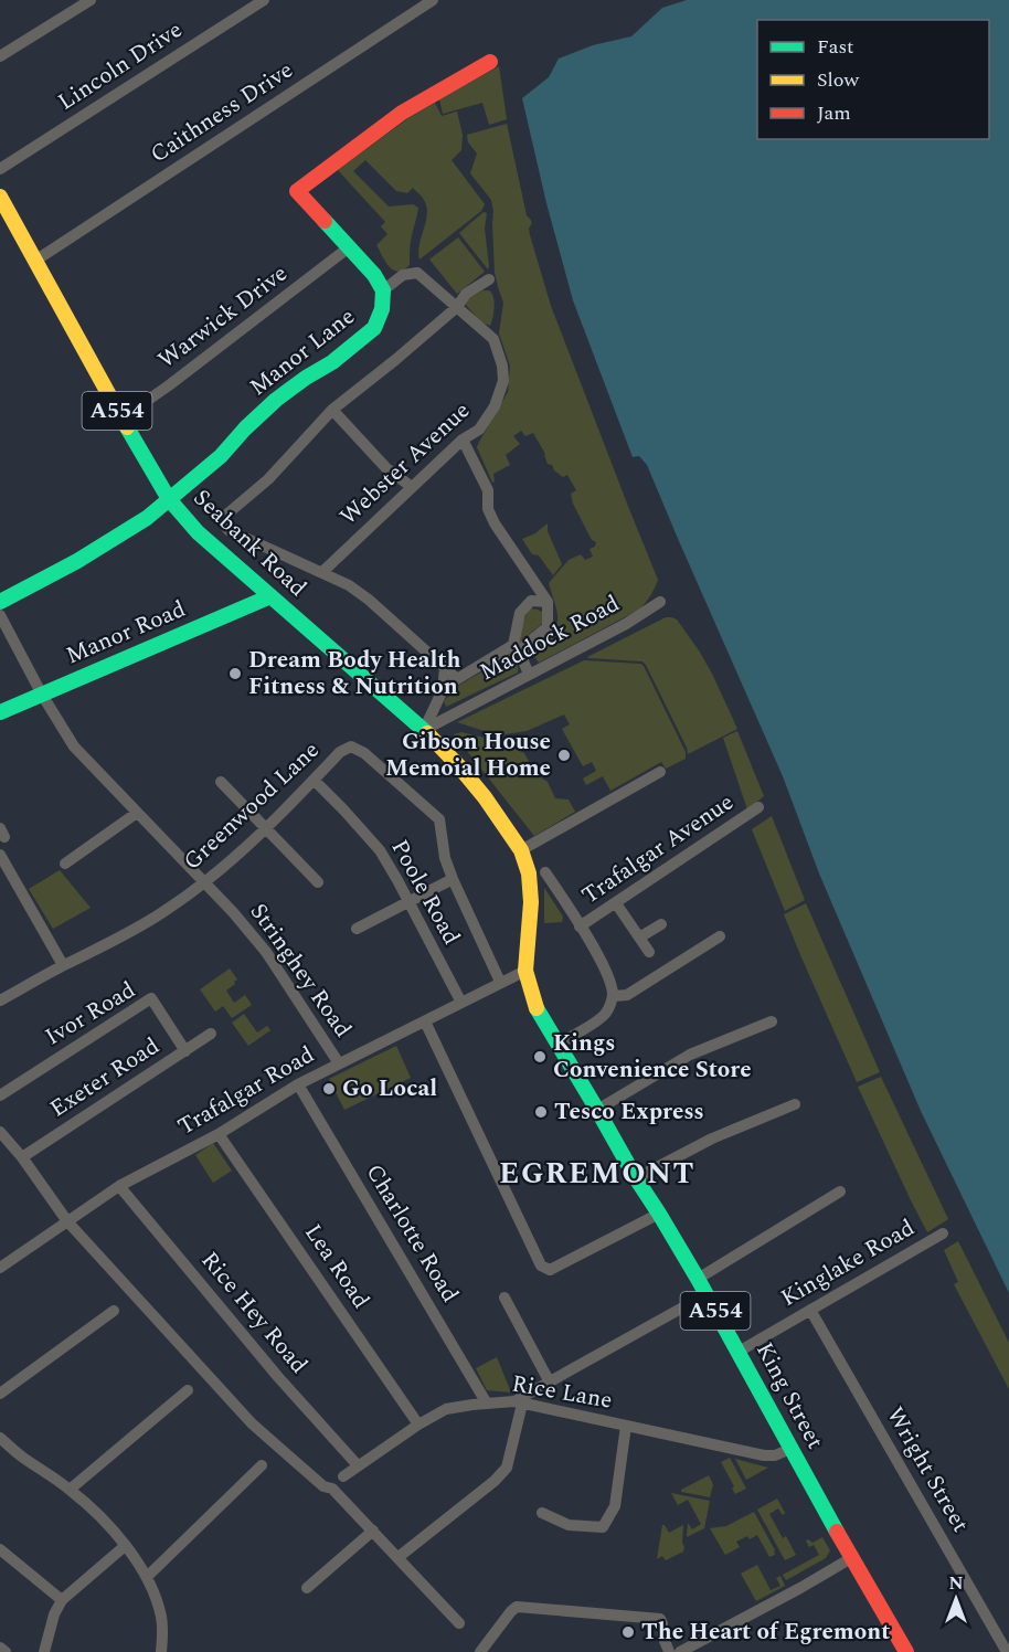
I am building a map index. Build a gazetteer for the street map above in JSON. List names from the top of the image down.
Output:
{
  "streets": {
    "main road": [
      "Manor Lane",
      "A554",
      "Seabank Road",
      "Manor Road",
      "King Street"
    ],
    "street": [
      "Lincoln Drive",
      "Caithness Drive",
      "Warwick Drive",
      "Webster Avenue",
      "Maddock Road",
      "Greenwood Lane",
      "Trafalgar Avenue",
      "Poole Road",
      "Stringhey Road",
      "Ivor Road",
      "Exeter Road",
      "Trafalgar Road",
      "Charlotte Road",
      "Kinglake Road",
      "Lea Road",
      "Rice Hey Road",
      "Rice Lane",
      "Wright Street"
    ]
  },
  "crossings": [
    ["Caithness Drive", "Seabank Road"],
    ["Warwick Drive", "Seabank Road"],
    ["Manor Lane", "Seabank Road"],
    ["Seabank Road", "Manor Road"],
    ["Seabank Road", "Maddock Road"],
    ["Seabank Road", "King Street"],
    ["Manor Road", "Stringhey Road"],
    ["Greenwood Lane", "Poole Road"],
    ["Greenwood Lane", "Stringhey Road"],
    ["Greenwood Lane", "Trafalgar Road"],
    ["Poole Road", "Trafalgar Road"],
    ["Stringhey Road", "Trafalgar Road"],
    ["Ivor Road", "Exeter Road"],
    ["Trafalgar Road", "Charlotte Road"],
    ["Trafalgar Road", "Lea Road"],
    ["Trafalgar Road", "Rice Hey Road"],
    ["Trafalgar Road", "King Street"],
    ["Charlotte Road", "Rice Lane"],
    ["Kinglake Road", "King Street"],
    ["Kinglake Road", "Wright Street"],
    ["Lea Road", "Rice Lane"],
    ["Rice Hey Road", "Rice Lane"],
    ["Rice Lane", "King Street"]
  ],
  "districts": ["EGREMONT"],
  "places": [
    "Dream Body Health Fitness & Nutrition",
    "Gibson House Memoial Home",
    "Kings Convenience Store",
    "Go Local",
    "Tesco Express",
    "The Heart of Egremont"
  ],
  "legend": ["Fast", "Slow", "Jam"],
  "north": "top"
}
